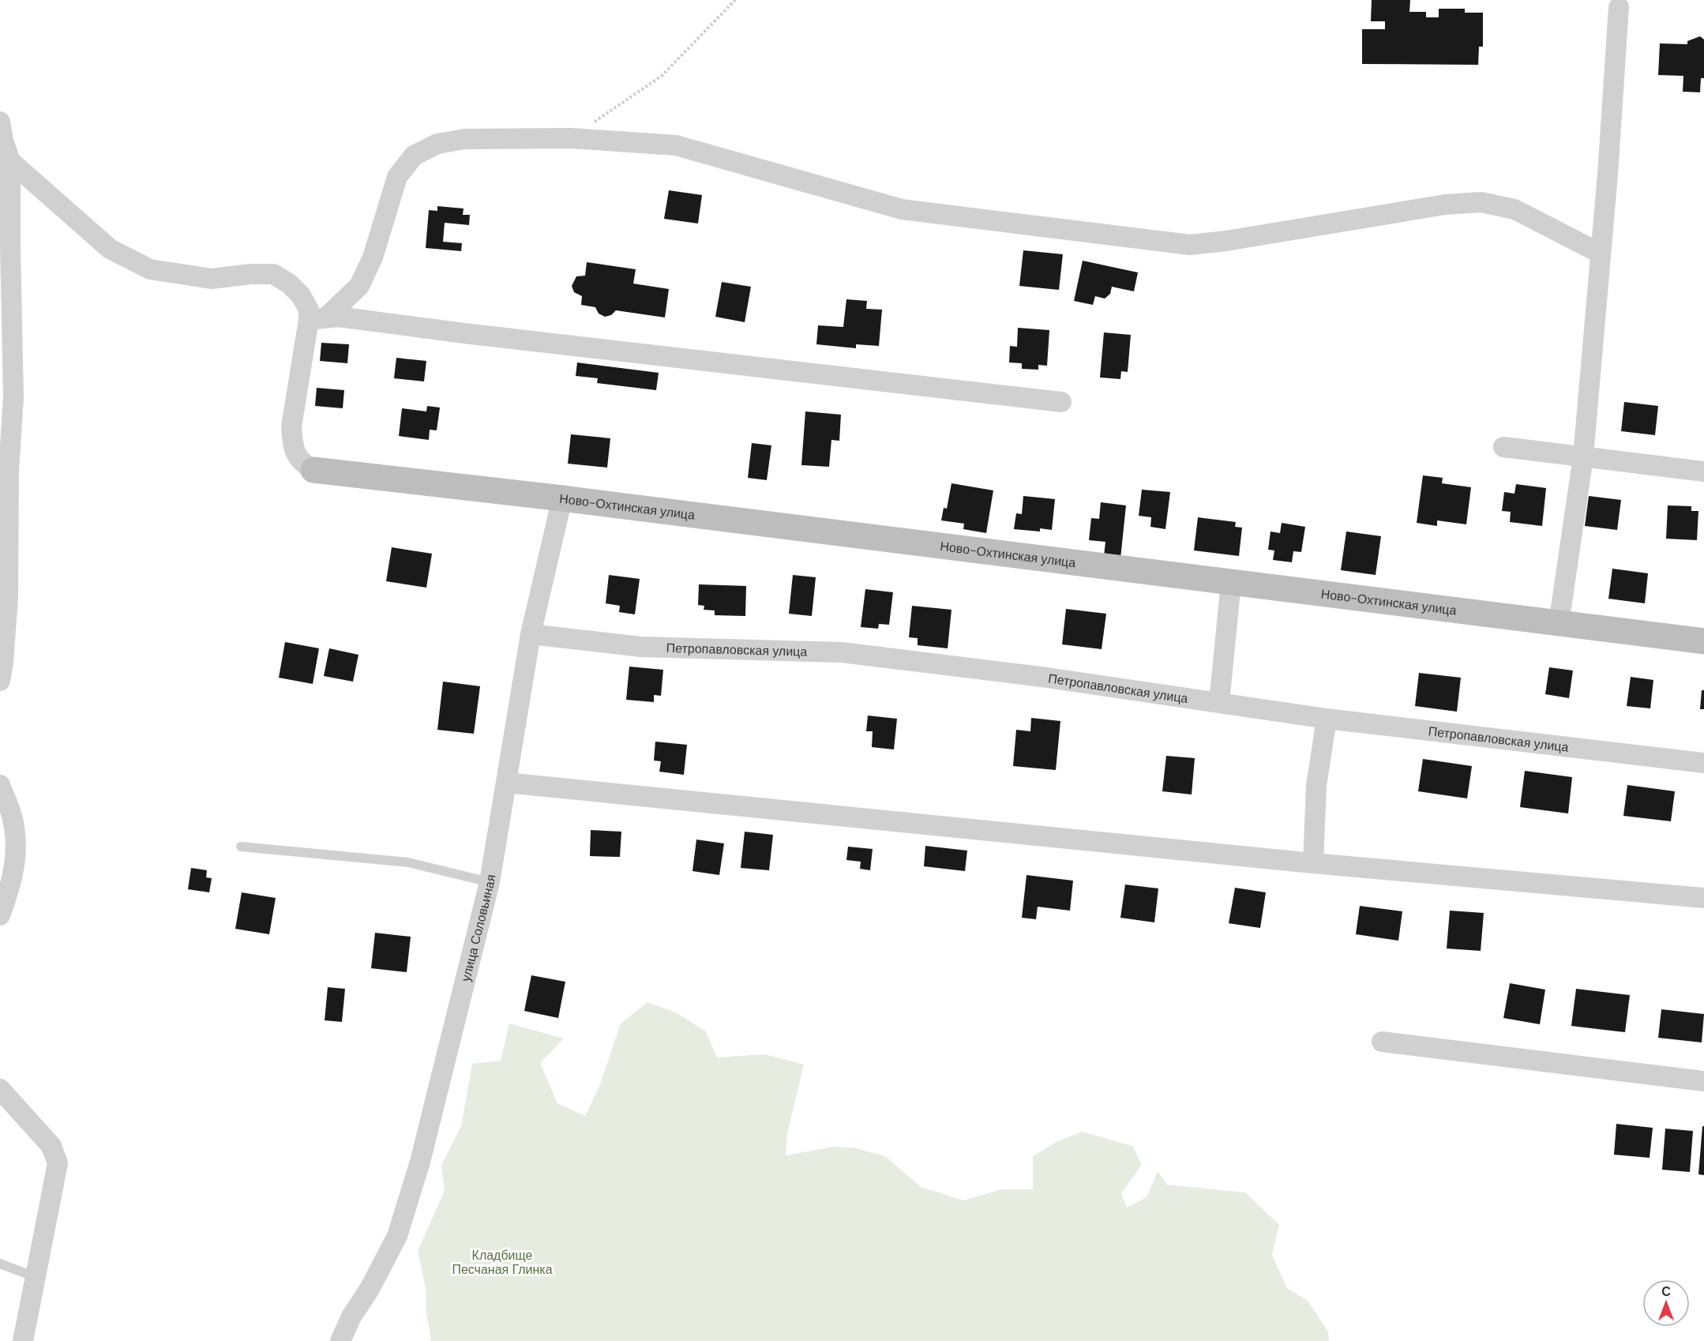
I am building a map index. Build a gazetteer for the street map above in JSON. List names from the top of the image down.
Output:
{
  "streets": {
    "street": ["Ново-Охтинская улица", "Петропавловская улица", "улица Соловьиная"]
  },
  "crossings": [
    ["Ново-Охтинская улица", "улица Соловьиная"],
    ["Петропавловская улица", "улица Соловьиная"]
  ],
  "parks": ["Кладбище Песчаная Глинка"],
  "north": "top"
}
